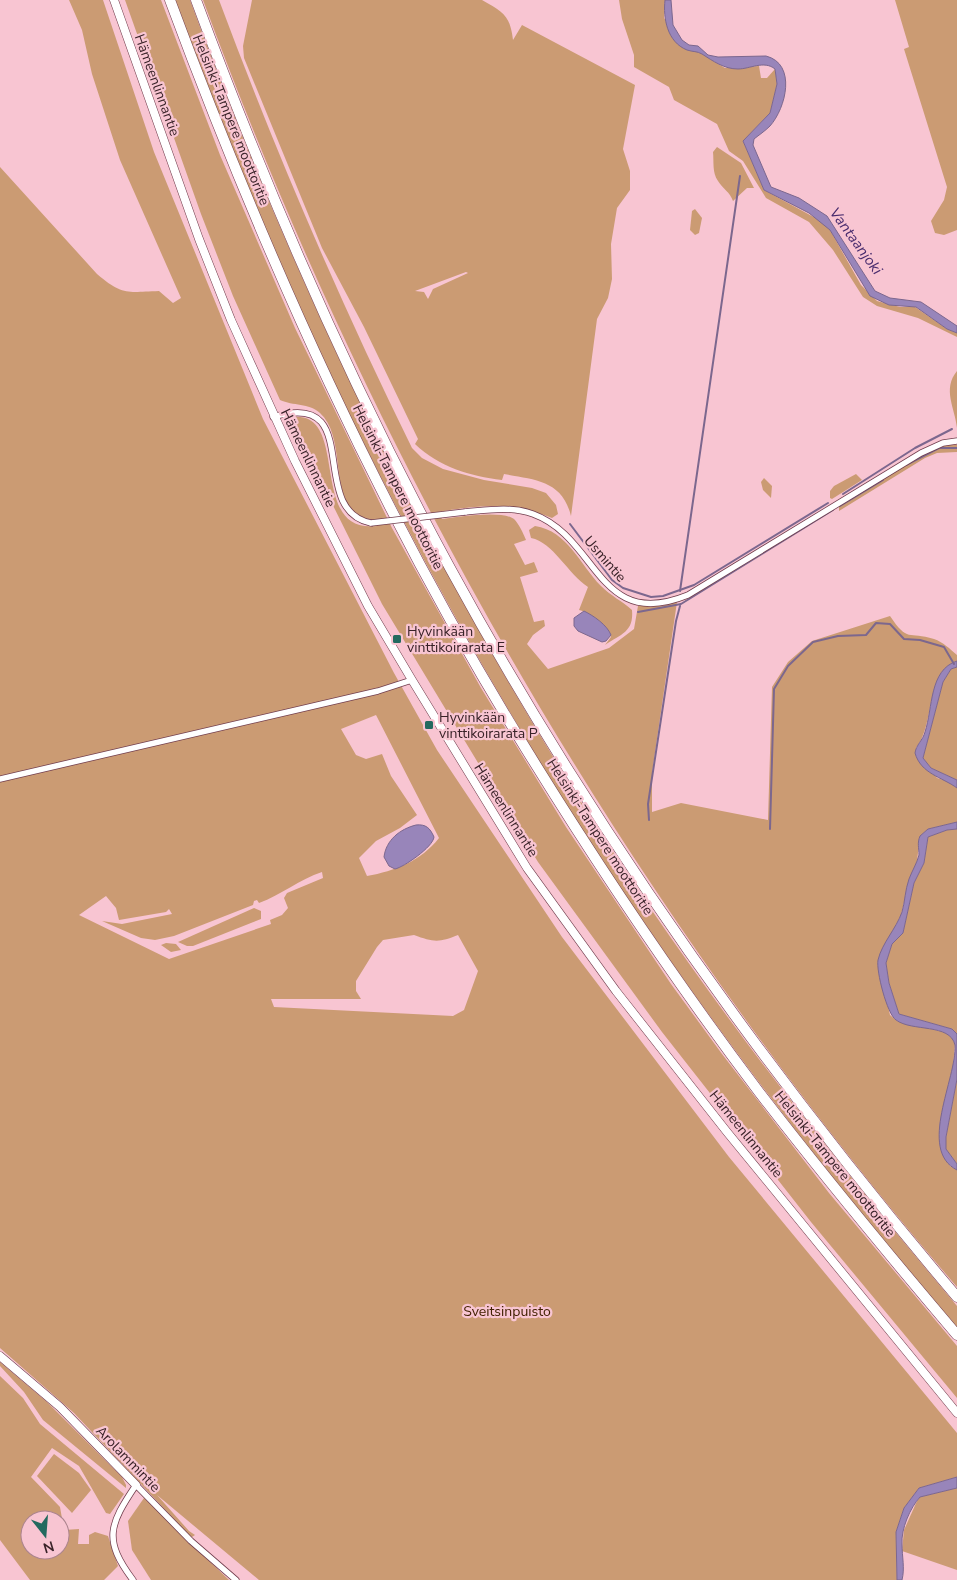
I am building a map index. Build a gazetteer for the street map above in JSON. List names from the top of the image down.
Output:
{
  "streets": {
    "highway": ["Helsinki-Tampere moottoritie"],
    "main road": ["Hämeenlinnantie", "Arolammintie"],
    "street": ["Usmintie"]
  },
  "crossings": [
    ["Hämeenlinnantie", "Usmintie"]
  ],
  "water": ["Vantaanjoki"],
  "parks": ["Sveitsinpuisto"],
  "places": {
    "transit": ["Hyvinkään vinttikoirarata E", "Hyvinkään vinttikoirarata P"]
  },
  "north": "bottom"
}
